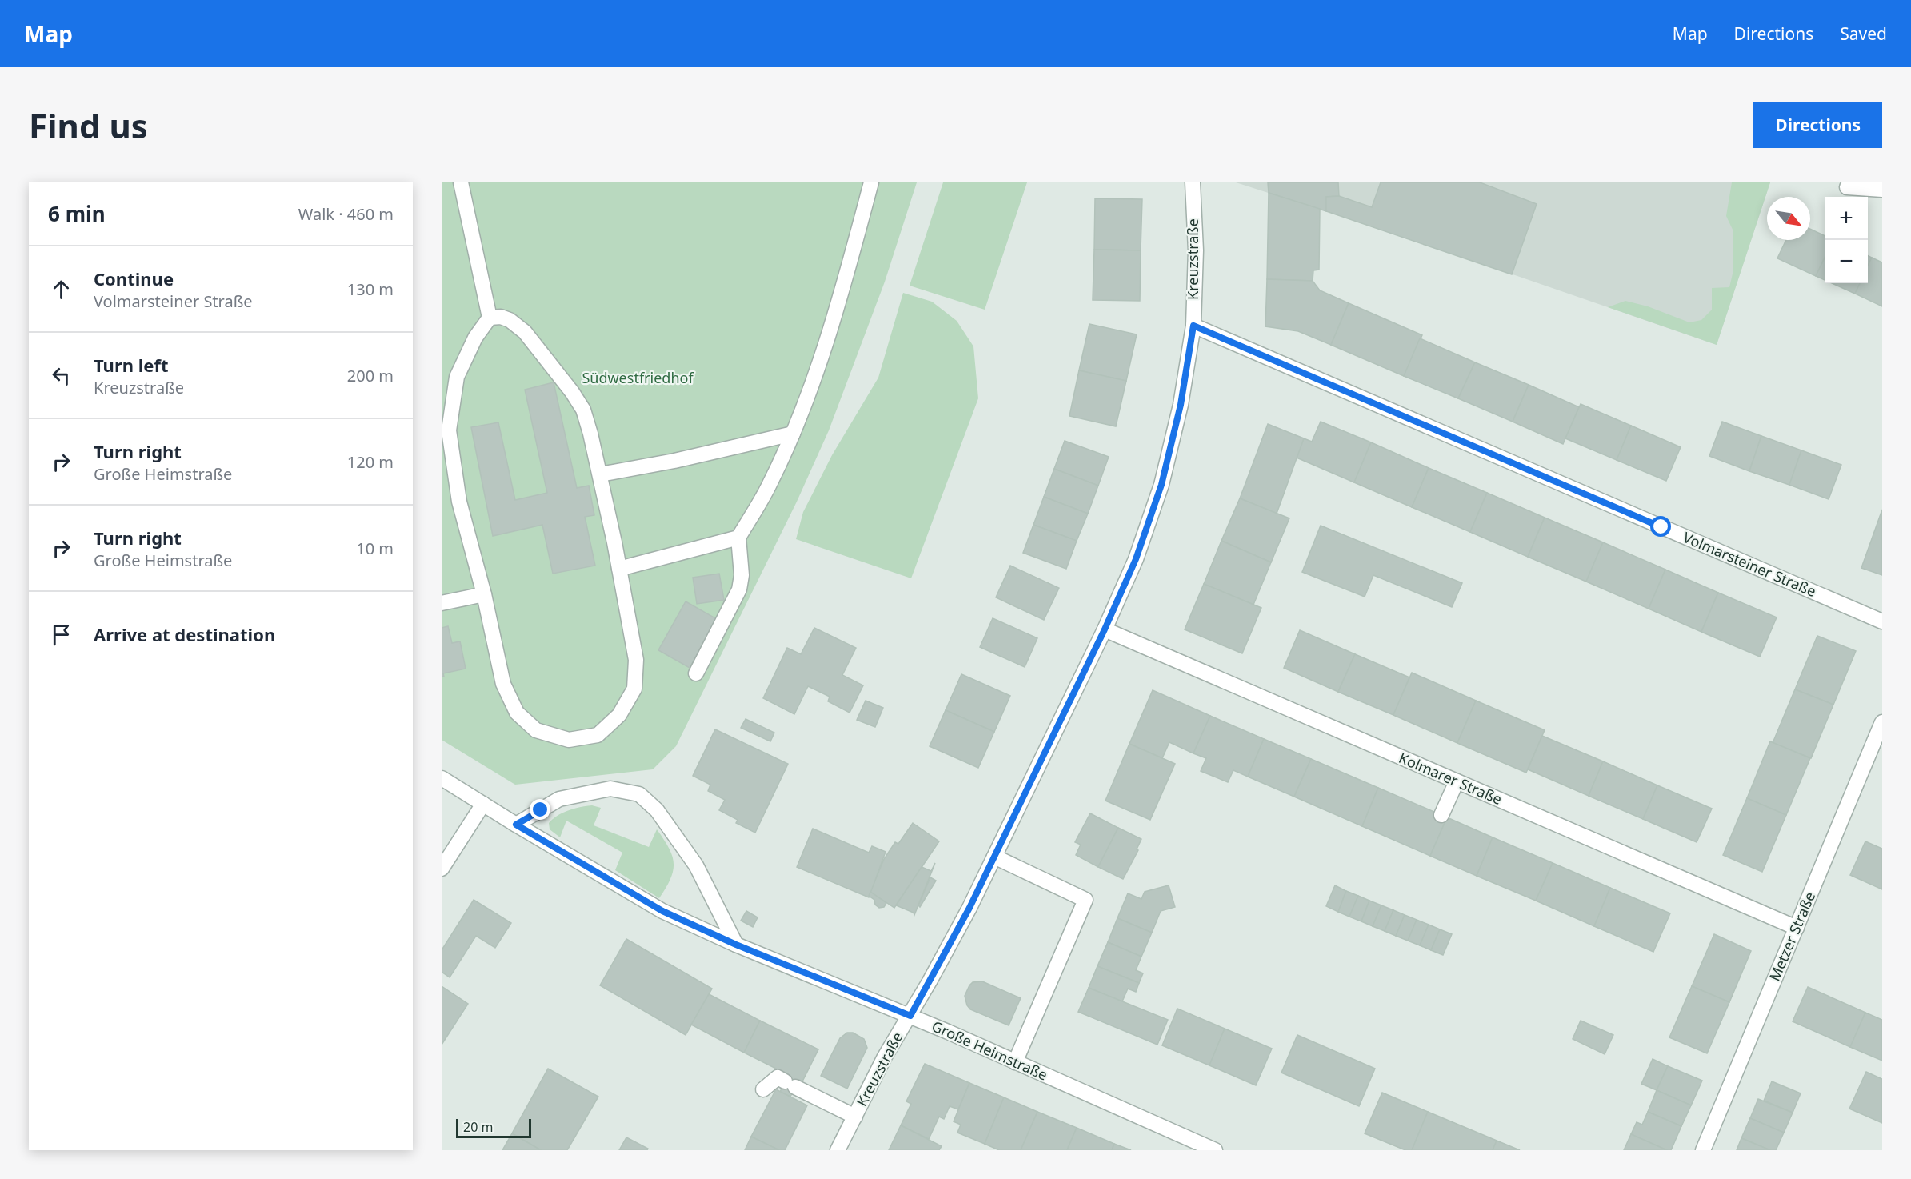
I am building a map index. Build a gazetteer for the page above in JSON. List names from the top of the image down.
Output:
{
  "streets": {
    "street": [
      "Kreuzstraße",
      "Volmarsteiner Straße",
      "Kolmarer Straße",
      "Metzer Straße",
      "Große Heimstraße"
    ]
  },
  "crossings": [
    ["Kreuzstraße", "Volmarsteiner Straße"],
    ["Kreuzstraße", "Kolmarer Straße"],
    ["Kreuzstraße", "Große Heimstraße"],
    ["Kolmarer Straße", "Metzer Straße"]
  ],
  "parks": ["Südwestfriedhof"],
  "scale_bar": "20 m",
  "north": "bottom right",
  "page": {
    "header": "Map",
    "nav": ["Map", "Directions", "Saved"],
    "buttons": "Directions",
    "title": "Find us",
    "heading": ["6 min", "Walk · 460 m"],
    "map_buttons": ["+", "−"],
    "list": [
      ["Continue", "Volmarsteiner Straße", "130 m"],
      ["Turn left", "Kreuzstraße", "200 m"],
      ["Turn right", "Große Heimstraße", "120 m"],
      ["Turn right", "Große Heimstraße", "10 m"],
      "Arrive at destination"
    ],
    "scale": "20 m"
  }
}
